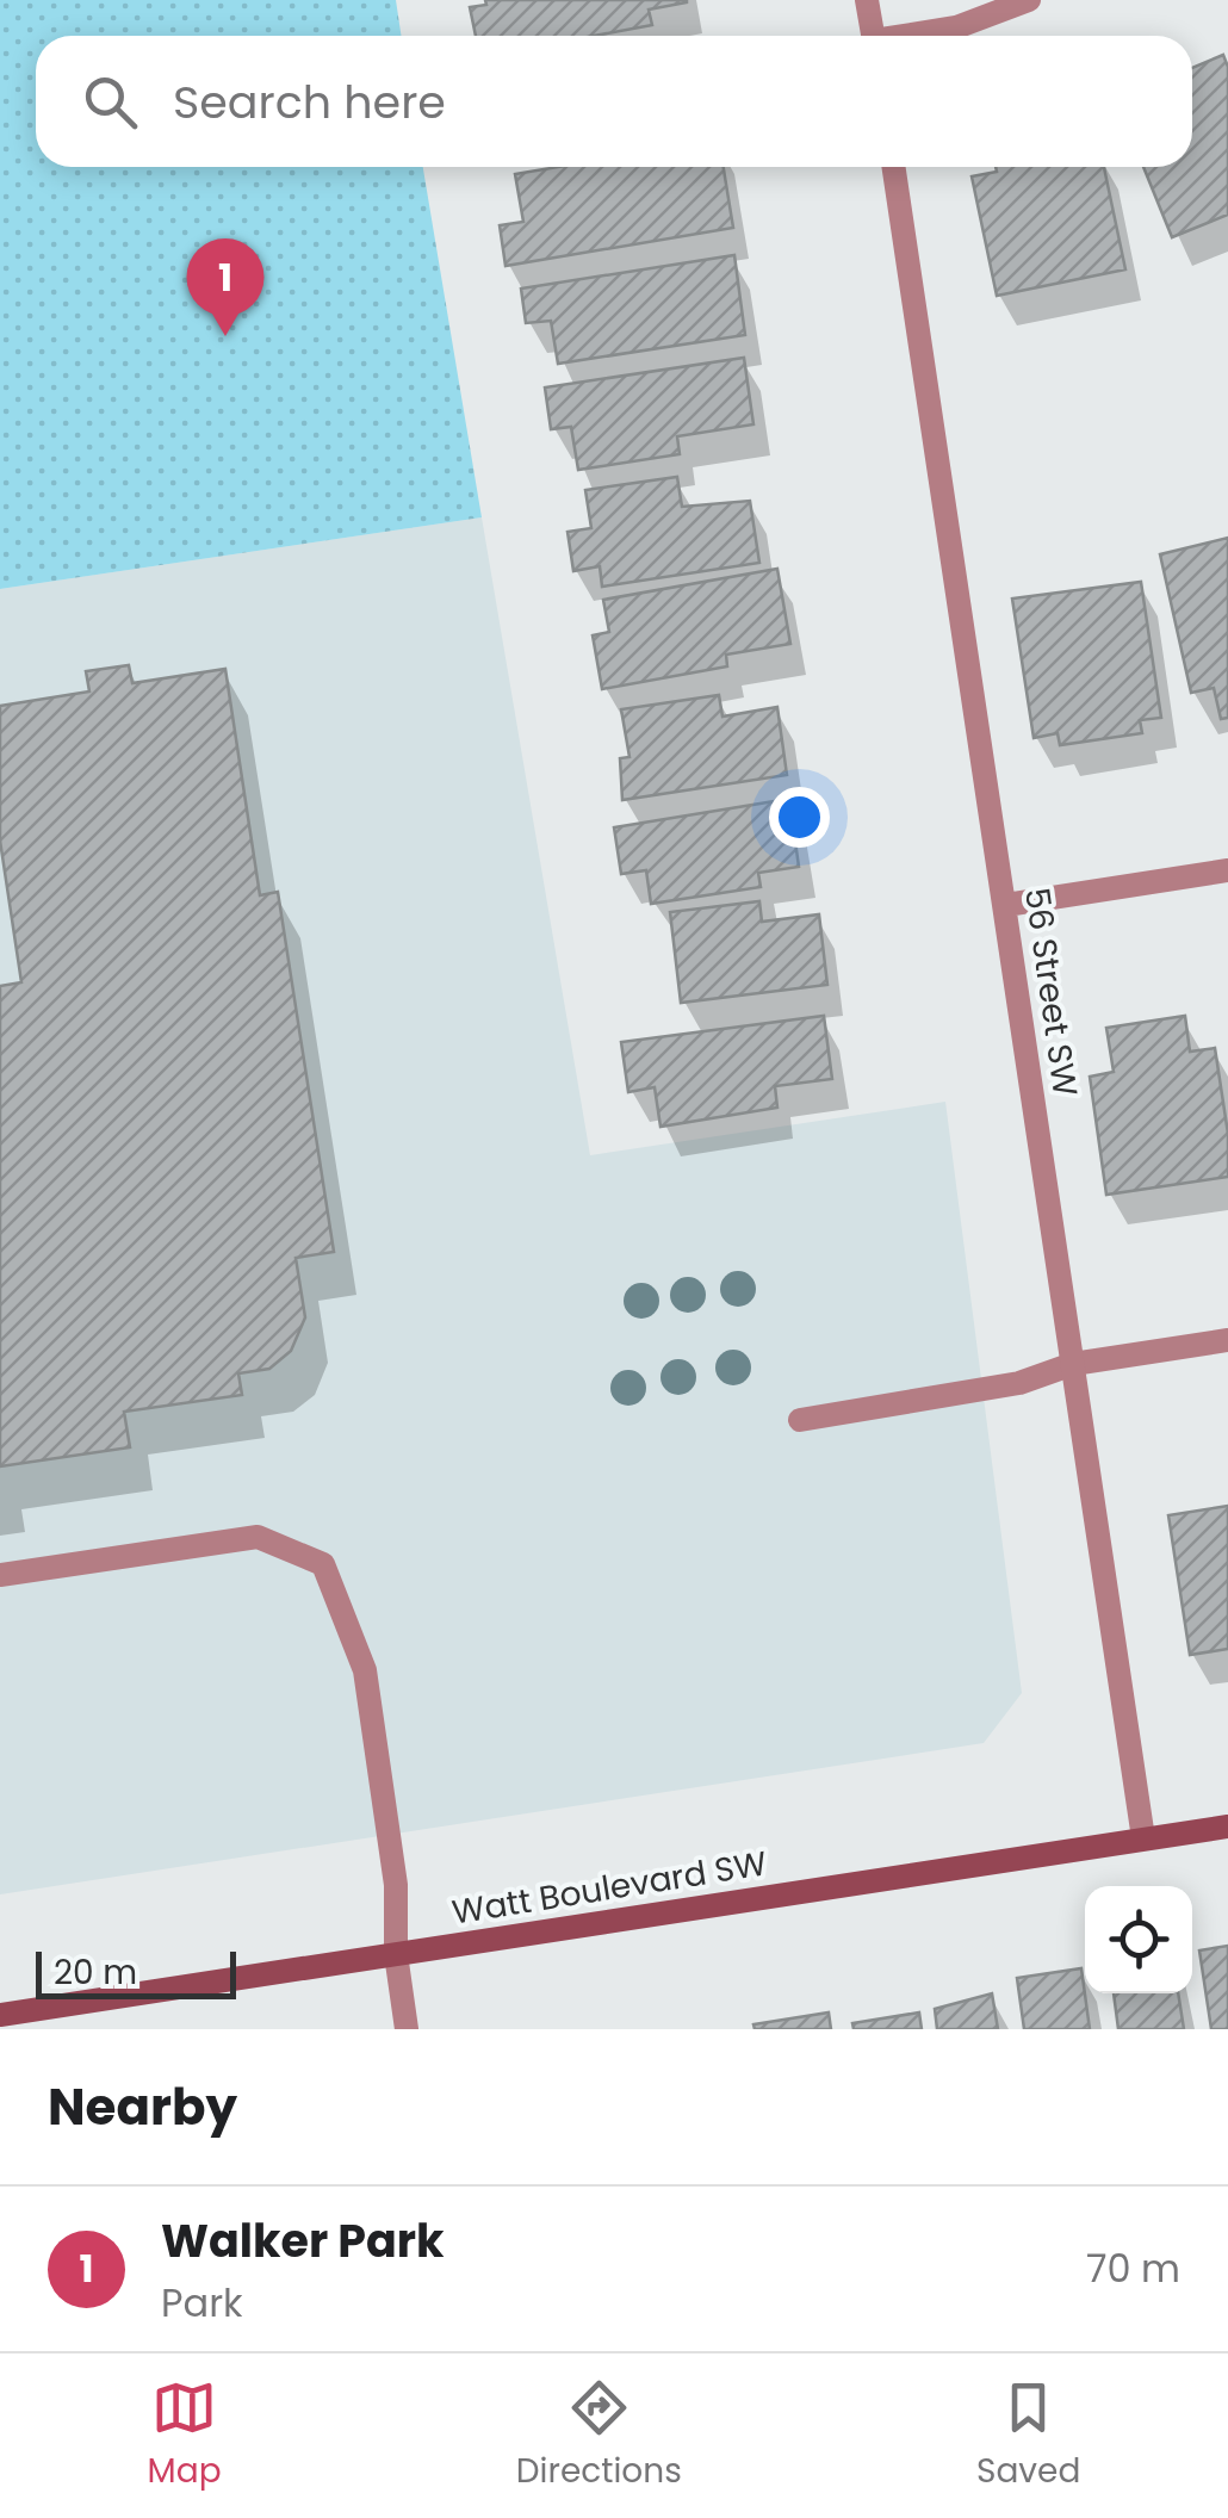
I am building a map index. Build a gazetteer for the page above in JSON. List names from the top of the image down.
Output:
{
  "streets": {
    "street": ["56 Street SW", "Watt Boulevard SW"]
  },
  "crossings": [
    ["56 Street SW", "Watt Boulevard SW"]
  ],
  "scale_bar": "20 m",
  "page": {
    "search": "Search here",
    "pins": "1",
    "scale": "20 m",
    "heading": "Nearby",
    "list": [
      {
        "mark": "1",
        "name": "Walker Park",
        "note": "Park",
        "value": "70 m"
      }
    ],
    "nav": ["Map", "Directions", "Saved"]
  }
}
